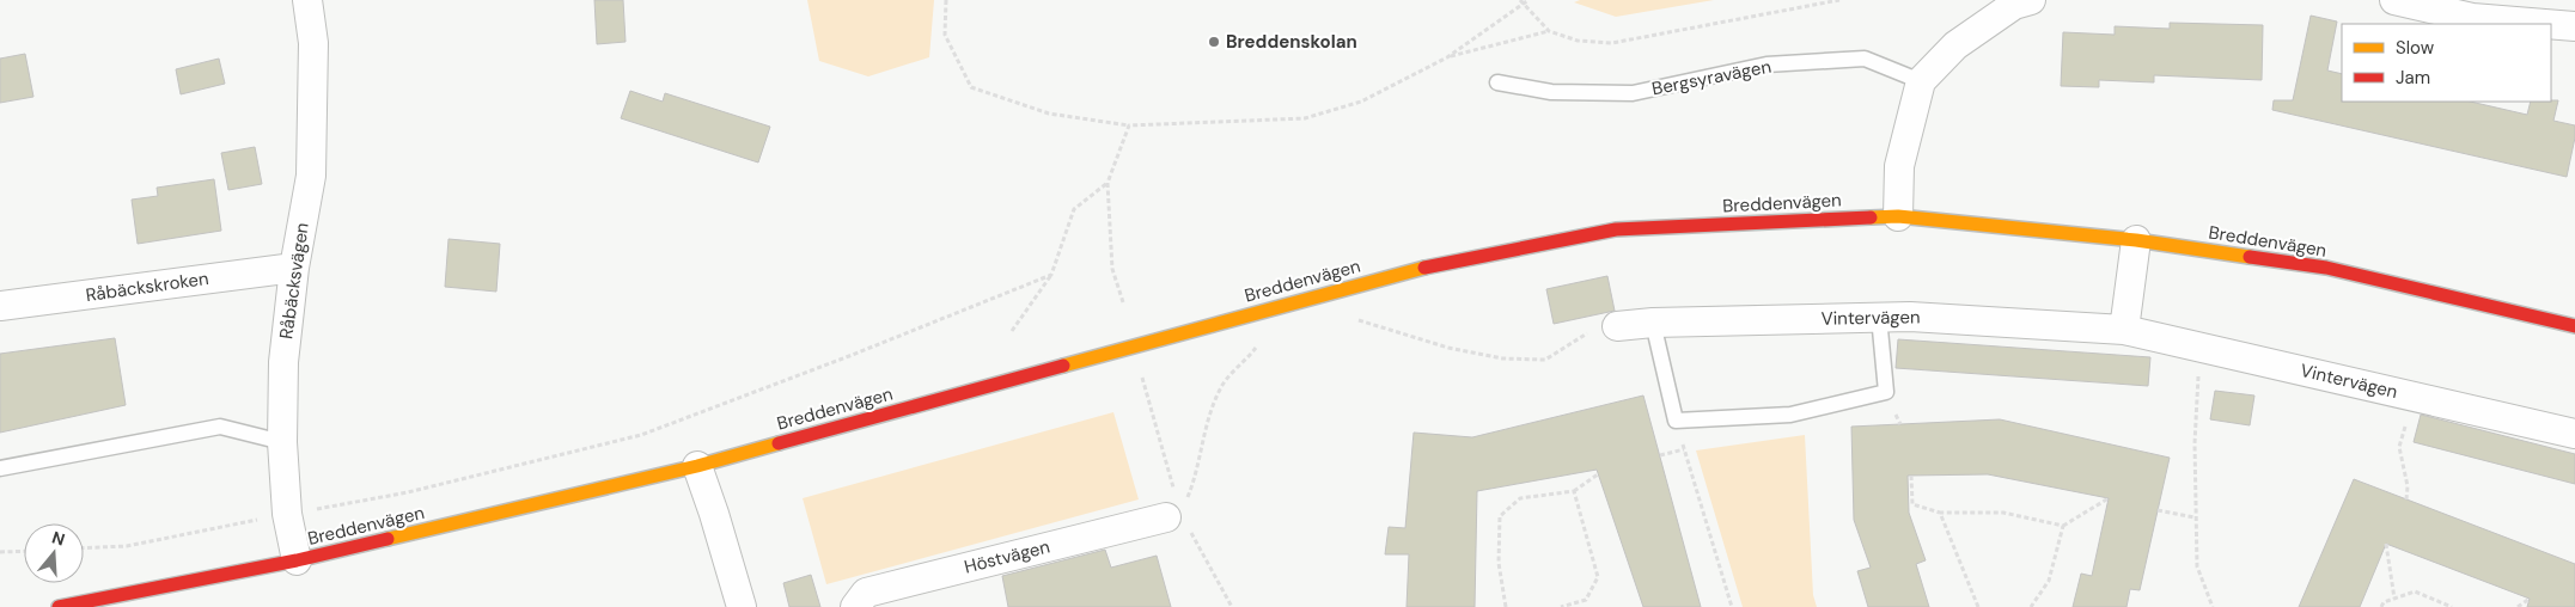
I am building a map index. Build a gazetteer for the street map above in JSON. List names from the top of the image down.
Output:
{
  "streets": {
    "street": [
      "Breddenvägen",
      "Råbäcksvägen",
      "Råbäckskroken",
      "Vintervägen",
      "Höstvägen"
    ],
    "lane": ["Bergsyravägen"]
  },
  "crossings": [
    ["Breddenvägen", "Råbäcksvägen"],
    ["Råbäcksvägen", "Råbäckskroken"]
  ],
  "places": ["Breddenskolan"],
  "legend": ["Slow", "Jam"],
  "north": "top"
}
